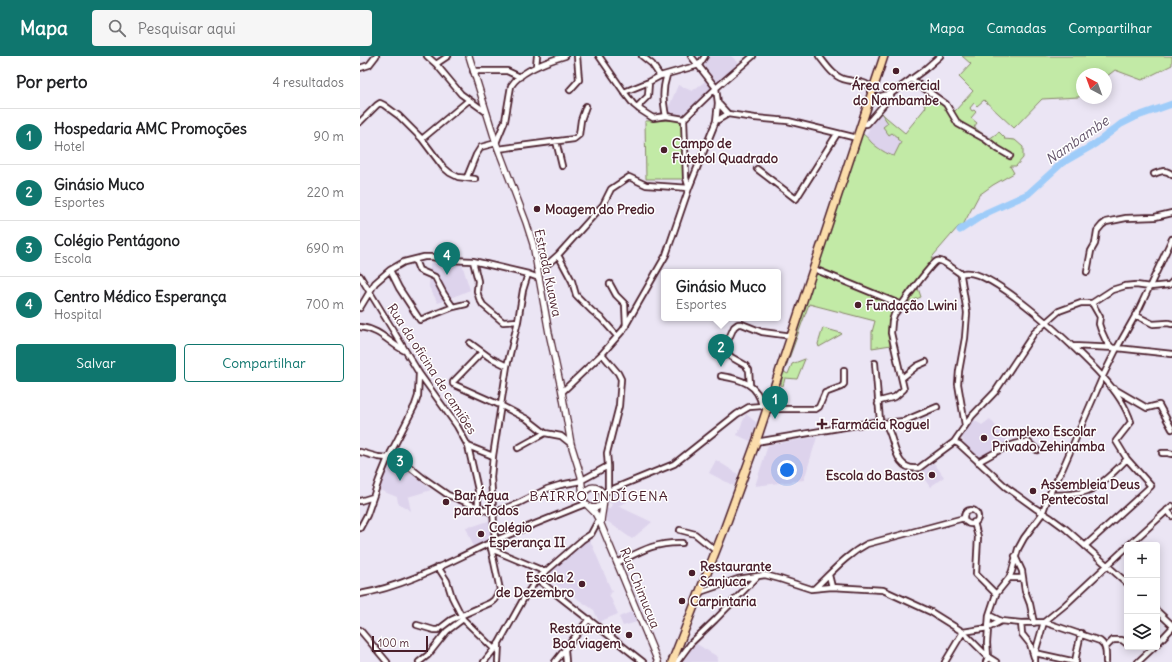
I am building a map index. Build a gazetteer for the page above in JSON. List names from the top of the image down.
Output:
{
  "streets": {
    "street": ["Estrada Kuawa", "Rua da oficina de camiões", "Rua Chimucua"]
  },
  "crossings": [
    ["Estrada Kuawa", "Rua Chimucua"]
  ],
  "districts": ["BAIRRO INDÍGENA"],
  "water": ["Nambambe"],
  "places": {
    "other": [
      "Área comercial do Nambambe",
      "Campo de Futebol Quadrado",
      "Moagem do Predio",
      "Fundação Lwini",
      "Complexo Escolar Privado Zehinamba",
      "Escola do Bastos",
      "Assembleia Deus Pentecostal",
      "Bar Água para Todos",
      "Colégio Esperança II",
      "Restaurante Sanjuca",
      "Escola 2 de Dezembro",
      "Carpintaria",
      "Restaurante Boa viagem"
    ],
    "health": ["Farmácia Roguel"]
  },
  "scale_bar": "100 m",
  "north": "top left",
  "page": {
    "header": "Mapa",
    "search": "Pesquisar aqui",
    "nav": ["Mapa", "Camadas", "Compartilhar"],
    "heading": ["Por perto", "4 resultados"],
    "list": [
      {
        "mark": "1",
        "name": "Hospedaria AMC Promoções",
        "note": "Hotel",
        "value": "90 m"
      },
      {
        "mark": "2",
        "name": "Ginásio Muco",
        "note": "Esportes",
        "value": "220 m"
      },
      {
        "mark": "3",
        "name": "Colégio Pentágono",
        "note": "Escola",
        "value": "690 m"
      },
      {
        "mark": "4",
        "name": "Centro Médico Esperança",
        "note": "Hospital",
        "value": "700 m"
      }
    ],
    "pins": [
      "4",
      "2",
      "1",
      "3"
    ],
    "popup": ["Ginásio Muco", "Esportes"],
    "buttons": ["Salvar", "Compartilhar"],
    "map_buttons": ["+", "−"],
    "scale": "100 m"
  }
}
